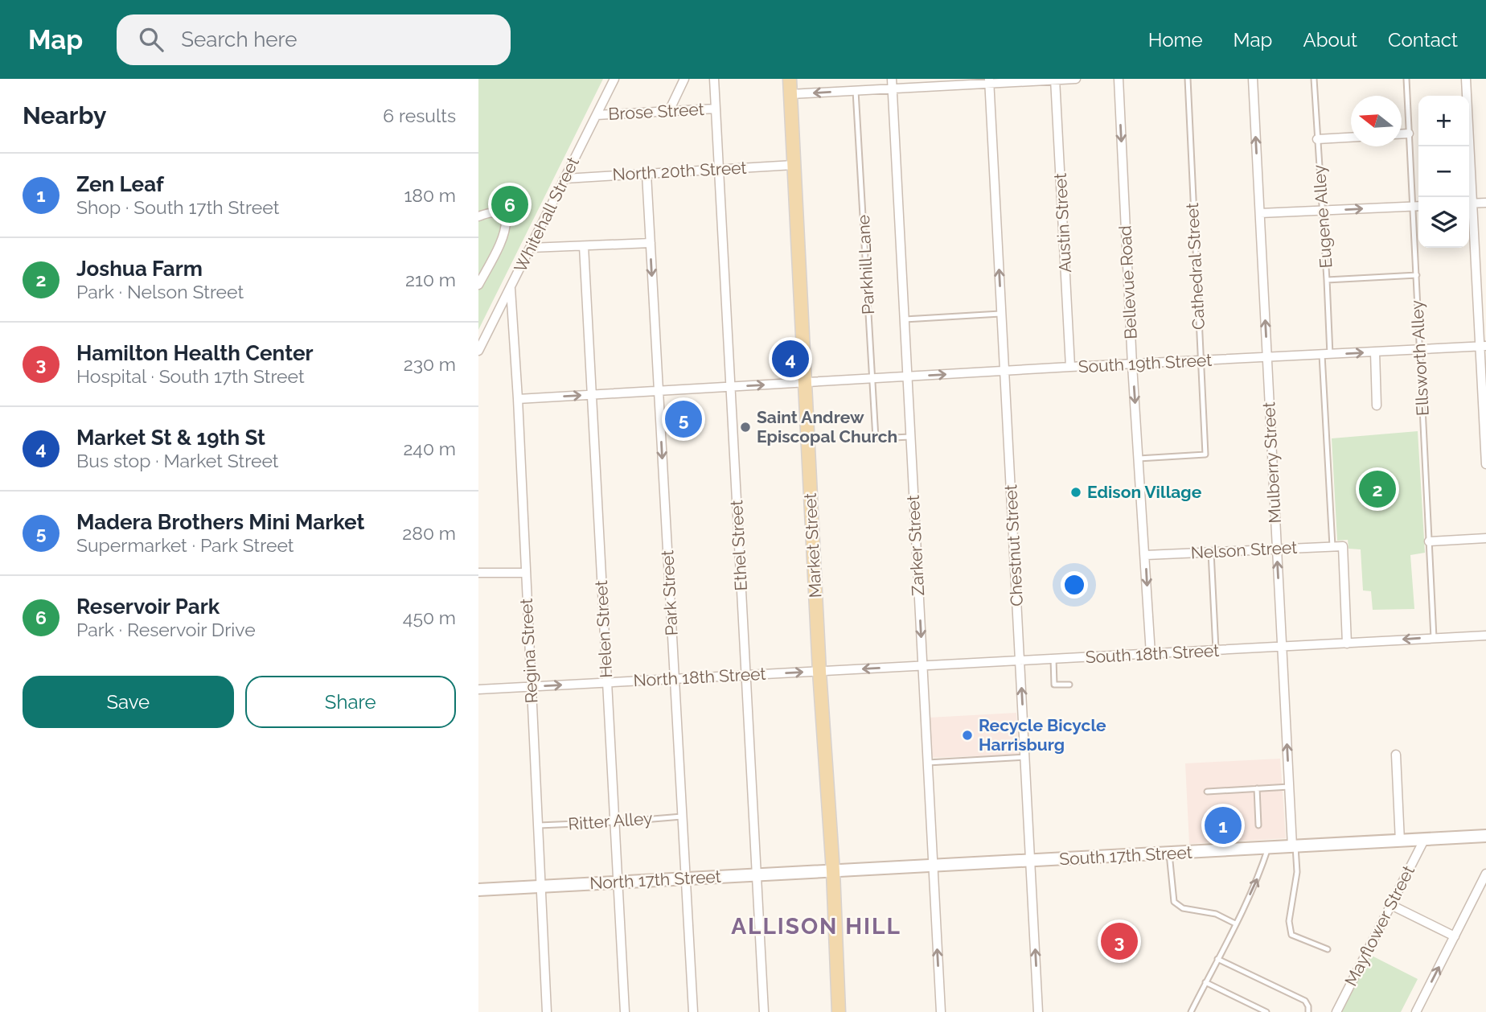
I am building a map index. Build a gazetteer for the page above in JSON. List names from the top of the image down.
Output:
{
  "streets": {
    "main road": ["Market Street", "South 17th Street", "North 17th Street"],
    "street": [
      "Brose Street",
      "North 20th Street",
      "Whitehall Street",
      "Austin Street",
      "Bellevue Road",
      "South 19th Street",
      "Mulberry Street",
      "Ethel Street",
      "Zarker Street",
      "Chestnut Street",
      "Nelson Street",
      "Park Street",
      "Helen Street",
      "Regina Street",
      "South 18th Street",
      "North 18th Street",
      "Mayflower Street"
    ],
    "lane": [
      "Eugene Alley",
      "Parkhill Lane",
      "Cathedral Street",
      "Ellsworth Alley",
      "Ritter Alley"
    ]
  },
  "crossings": [
    ["Brose Street", "Whitehall Street"],
    ["Brose Street", "Ethel Street"],
    ["North 20th Street", "Whitehall Street"],
    ["North 20th Street", "Ethel Street"],
    ["North 20th Street", "Market Street"],
    ["North 20th Street", "Park Street"],
    ["Whitehall Street", "Regina Street"],
    ["Eugene Alley", "South 19th Street"],
    ["Eugene Alley", "Nelson Street"],
    ["Austin Street", "South 19th Street"],
    ["Parkhill Lane", "South 19th Street"],
    ["Parkhill Lane", "Zarker Street"],
    ["Cathedral Street", "Bellevue Road"],
    ["Cathedral Street", "South 19th Street"],
    ["Bellevue Road", "South 19th Street"],
    ["Bellevue Road", "Nelson Street"],
    ["Bellevue Road", "South 18th Street"],
    ["Ellsworth Alley", "South 19th Street"],
    ["Ellsworth Alley", "South 18th Street"],
    ["South 19th Street", "Mulberry Street"],
    ["South 19th Street", "Ethel Street"],
    ["South 19th Street", "Market Street"],
    ["South 19th Street", "Zarker Street"],
    ["South 19th Street", "Chestnut Street"],
    ["South 19th Street", "Park Street"],
    ["South 19th Street", "Helen Street"],
    ["South 19th Street", "Regina Street"],
    ["Mulberry Street", "Nelson Street"],
    ["Mulberry Street", "South 18th Street"],
    ["Mulberry Street", "South 17th Street"],
    ["Ethel Street", "North 18th Street"],
    ["Ethel Street", "North 17th Street"],
    ["Market Street", "South 18th Street"],
    ["Market Street", "North 18th Street"],
    ["Market Street", "South 17th Street"],
    ["Market Street", "North 17th Street"],
    ["Zarker Street", "South 18th Street"],
    ["Zarker Street", "South 17th Street"],
    ["Chestnut Street", "South 18th Street"],
    ["Chestnut Street", "South 17th Street"],
    ["Nelson Street", "South 18th Street"],
    ["Park Street", "North 18th Street"],
    ["Park Street", "Ritter Alley"],
    ["Park Street", "North 17th Street"],
    ["Helen Street", "North 18th Street"],
    ["Helen Street", "Ritter Alley"],
    ["Helen Street", "North 17th Street"],
    ["Regina Street", "North 18th Street"],
    ["Regina Street", "Ritter Alley"],
    ["Regina Street", "North 17th Street"],
    ["South 18th Street", "North 18th Street"],
    ["South 17th Street", "North 17th Street"],
    ["South 17th Street", "Mayflower Street"]
  ],
  "one_way": [
    "Bellevue Road",
    "Mulberry Street",
    "Chestnut Street",
    "Park Street",
    "North 18th Street"
  ],
  "districts": ["ALLISON HILL"],
  "places": ["Saint Andrew Episcopal Church", "Edison Village", "Recycle Bicycle Harrisburg"],
  "north": "left",
  "page": {
    "header": "Map",
    "search": "Search here",
    "nav": [
      "Home",
      "Map",
      "About",
      "Contact"
    ],
    "heading": ["Nearby", "6 results"],
    "map_buttons": ["+", "−"],
    "list": [
      {
        "mark": "1",
        "name": "Zen Leaf",
        "note": "Shop · South 17th Street",
        "value": "180 m"
      },
      {
        "mark": "2",
        "name": "Joshua Farm",
        "note": "Park · Nelson Street",
        "value": "210 m"
      },
      {
        "mark": "3",
        "name": "Hamilton Health Center",
        "note": "Hospital · South 17th Street",
        "value": "230 m"
      },
      {
        "mark": "4",
        "name": "Market St & 19th St",
        "note": "Bus stop · Market Street",
        "value": "240 m"
      },
      {
        "mark": "5",
        "name": "Madera Brothers Mini Market",
        "note": "Supermarket · Park Street",
        "value": "280 m"
      },
      {
        "mark": "6",
        "name": "Reservoir Park",
        "note": "Park · Reservoir Drive",
        "value": "450 m"
      }
    ],
    "pins": [
      "6",
      "4",
      "5",
      "2",
      "1",
      "3"
    ],
    "buttons": ["Save", "Share"]
  }
}
